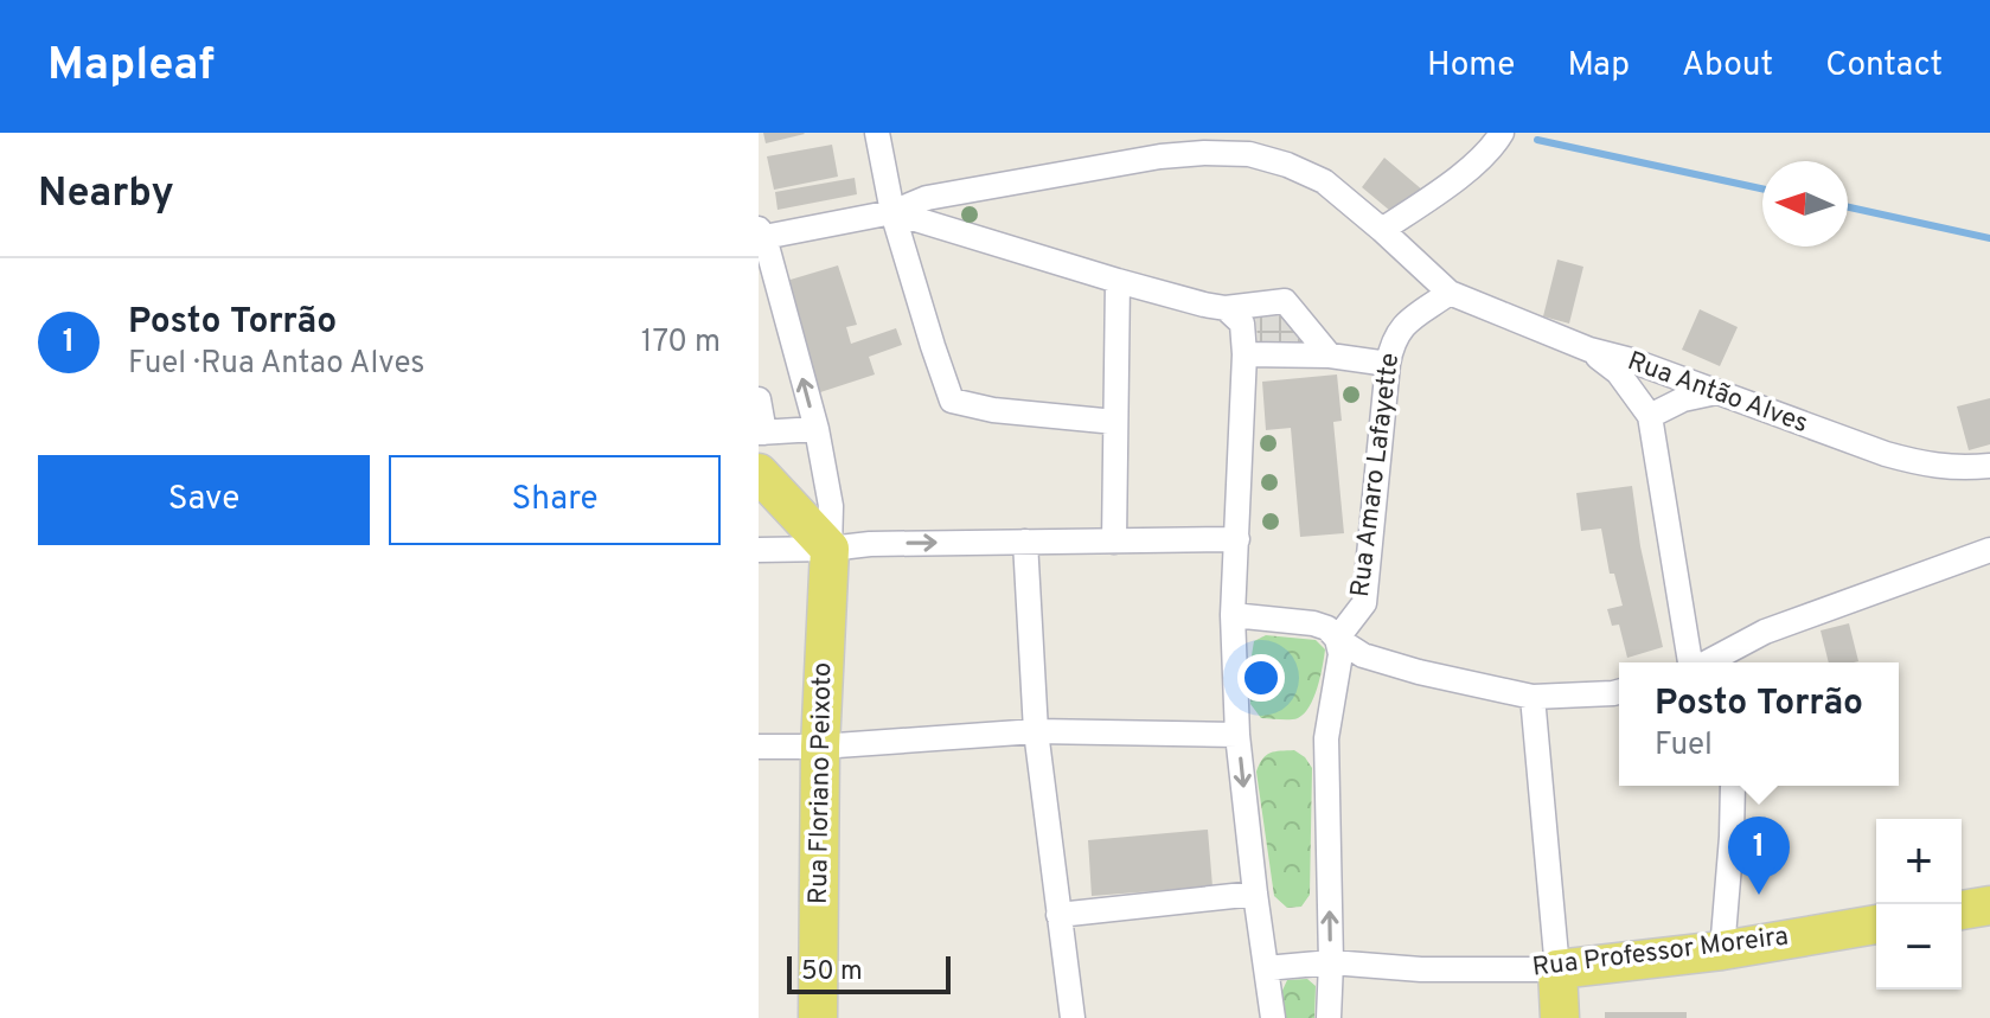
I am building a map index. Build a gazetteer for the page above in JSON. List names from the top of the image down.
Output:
{
  "streets": {
    "main road": ["Rua Floriano Peixoto", "Rua Professor Moreira"],
    "street": ["Rua Antão Alves", "Rua Amaro Lafayette"]
  },
  "crossings": [
    ["Rua Antão Alves", "Rua Amaro Lafayette"]
  ],
  "scale_bar": "50 m",
  "north": "left",
  "page": {
    "header": "Mapleaf",
    "nav": [
      "Home",
      "Map",
      "About",
      "Contact"
    ],
    "heading": "Nearby",
    "list": [
      {
        "mark": "1",
        "name": "Posto Torrão",
        "note": "Fuel · Rua Antao Alves",
        "value": "170 m"
      }
    ],
    "buttons": ["Save", "Share"],
    "popup": ["Posto Torrão", "Fuel"],
    "pins": "1",
    "map_buttons": ["+", "−"],
    "scale": "50 m"
  }
}
